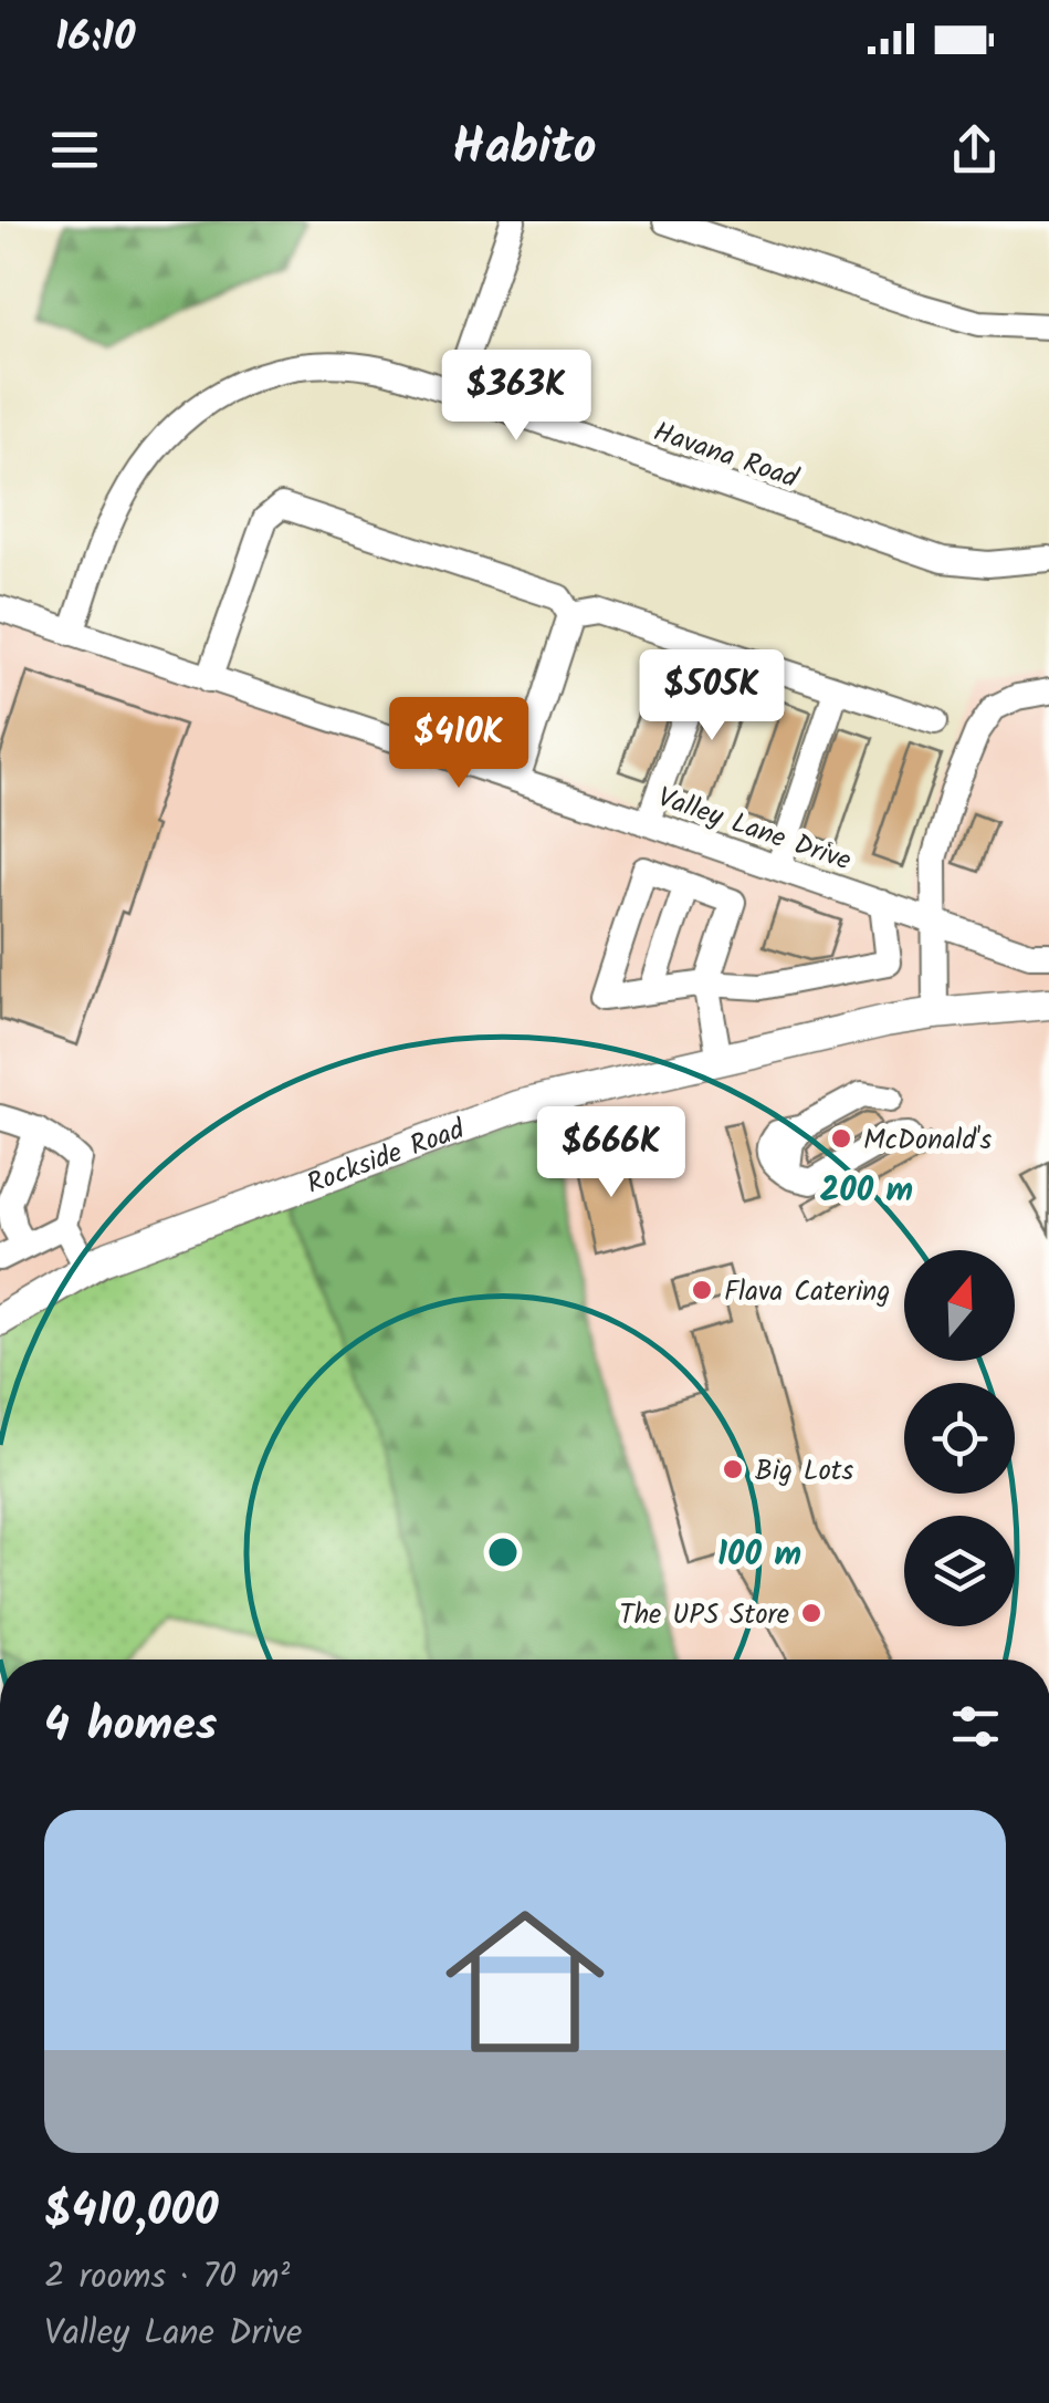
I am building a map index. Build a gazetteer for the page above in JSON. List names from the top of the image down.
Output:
{
  "streets": {
    "main road": ["Rockside Road"],
    "street": ["Havana Road", "Valley Lane Drive"]
  },
  "crossings": [
    ["Havana Road", "Valley Lane Drive"]
  ],
  "places": [
    "McDonald's",
    "Flava Catering",
    "Big Lots",
    "The UPS Store"
  ],
  "north": "top",
  "page": {
    "status": "16:10",
    "header": "Habito",
    "price": [
      "$363K",
      "$505K",
      "$410K",
      "$666K"
    ],
    "heading": "4 homes",
    "list": [
      {
        "name": "$410,000",
        "note": "2 rooms · 70 m² · Valley Lane Drive"
      }
    ]
  },
  "rings": ["200 m", "100 m"]
}
